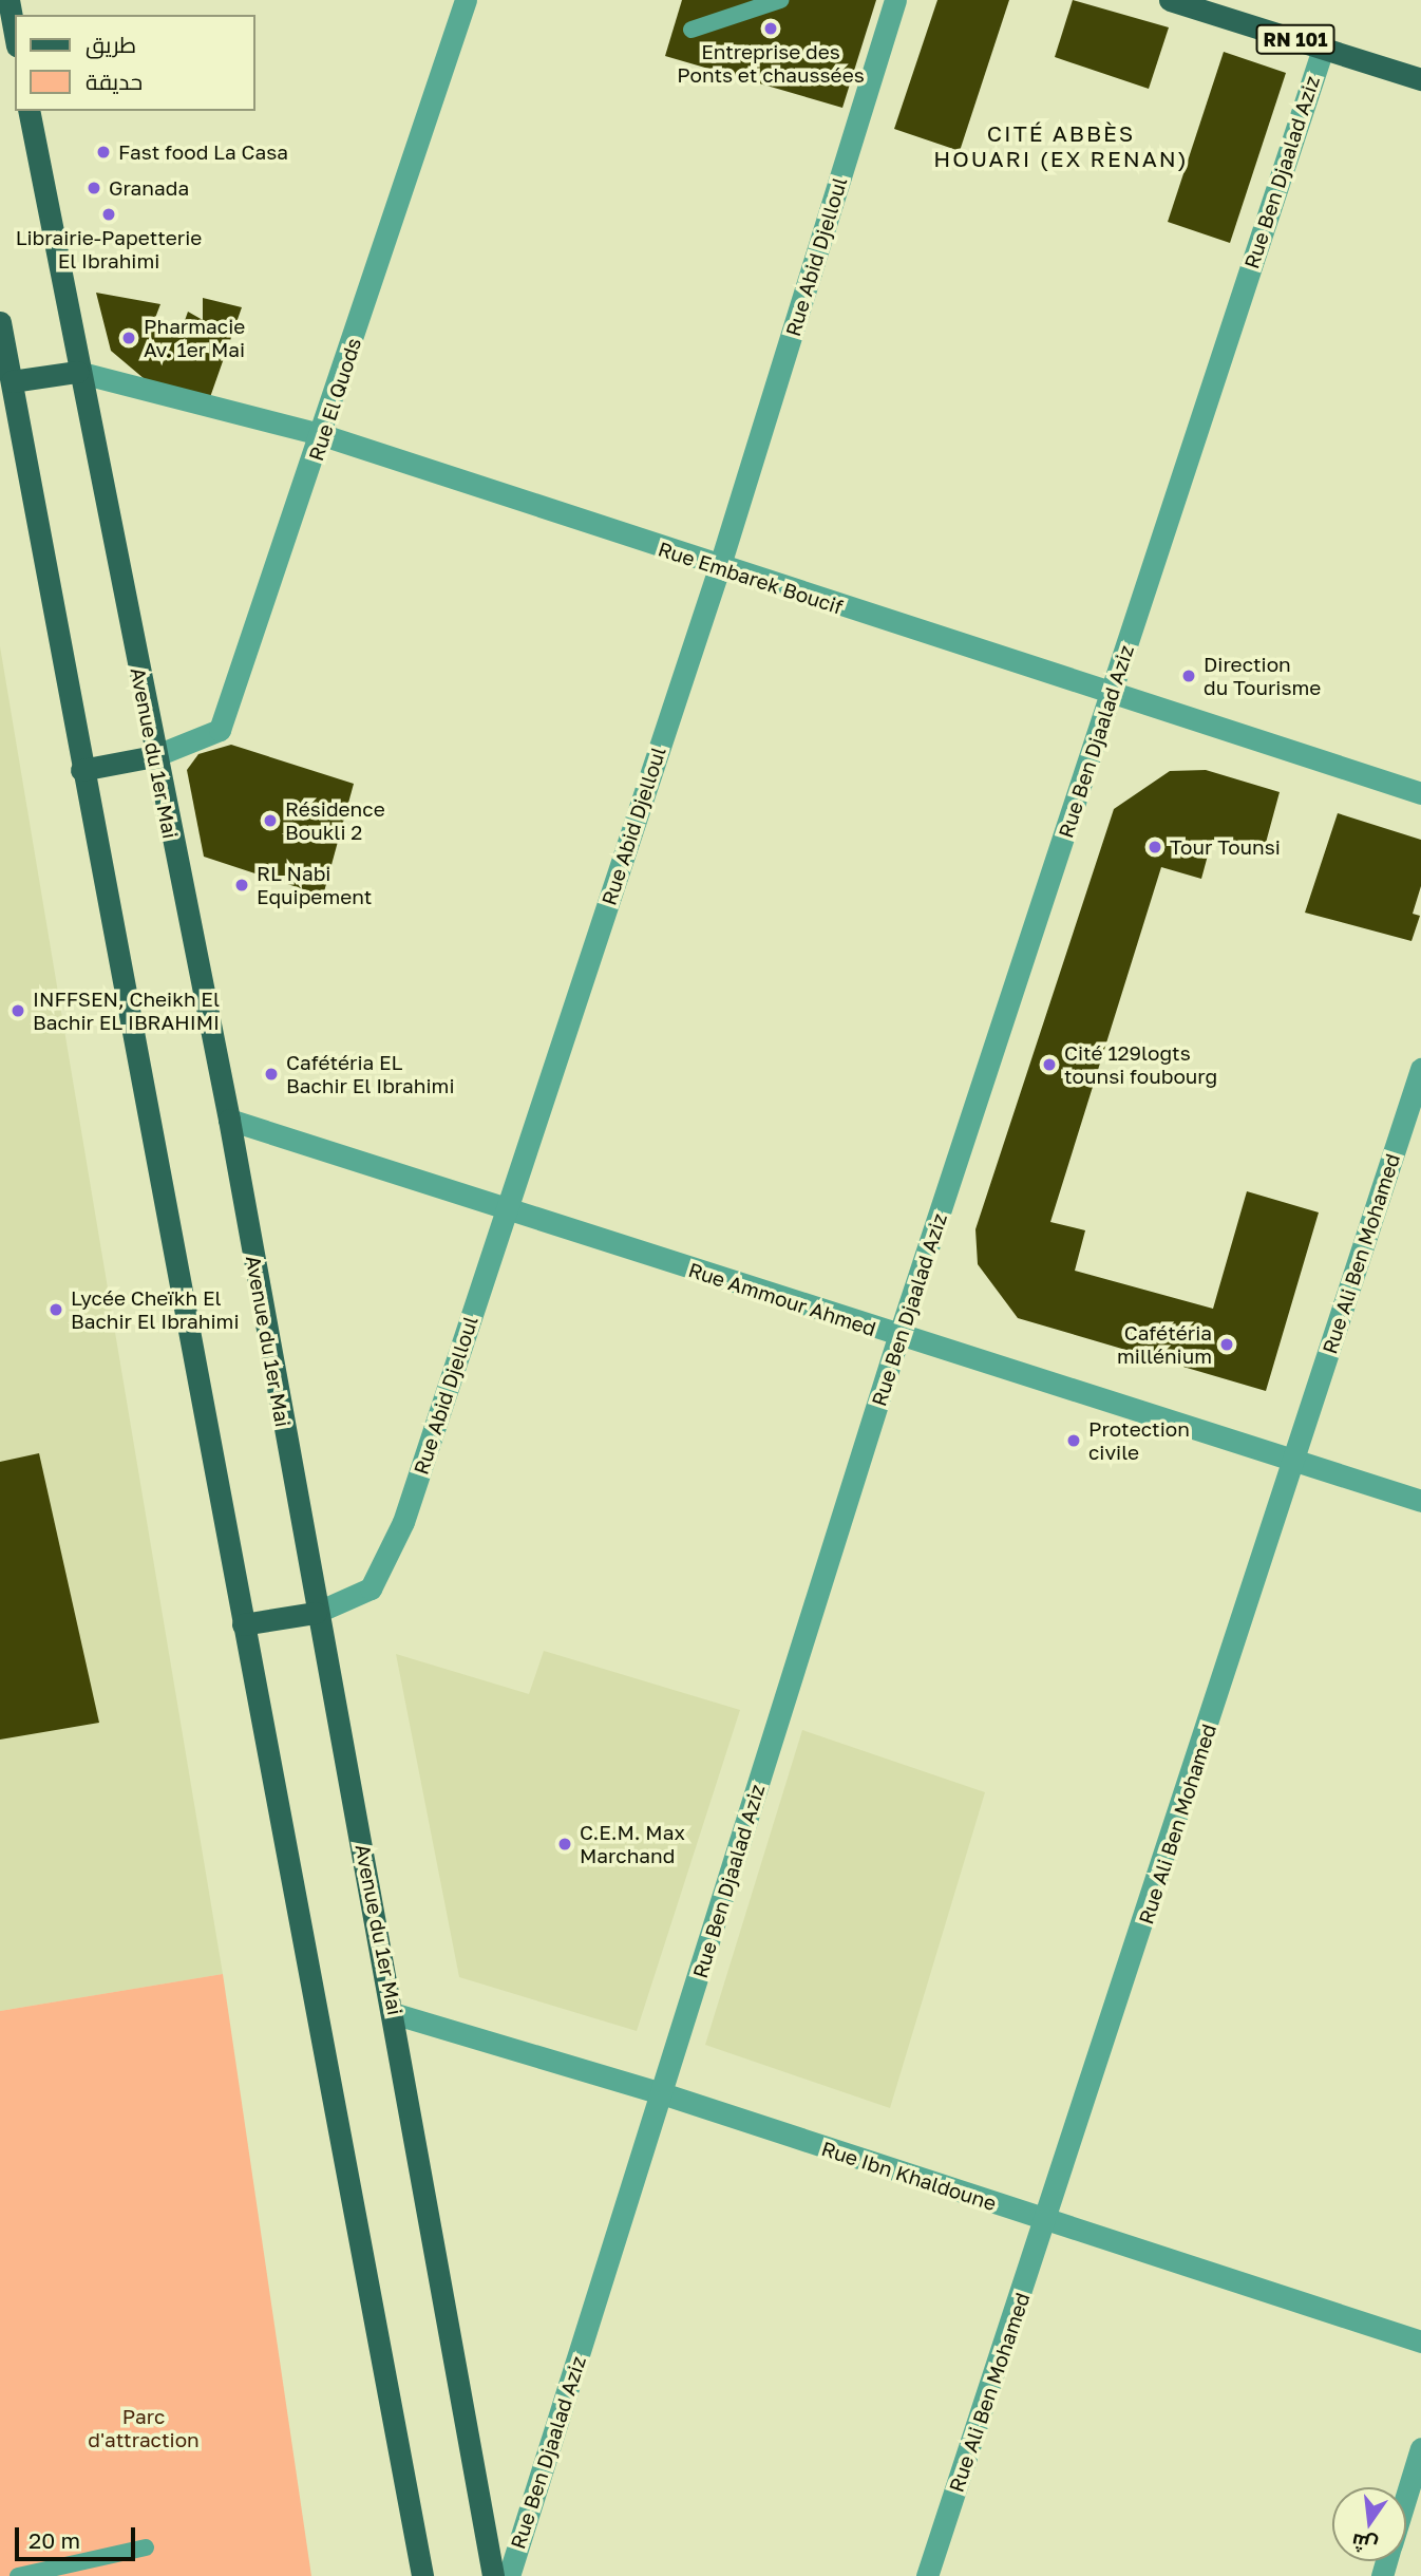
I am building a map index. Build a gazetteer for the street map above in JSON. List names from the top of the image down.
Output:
{
  "streets": {
    "main road": ["RN 101", "Avenue du 1er Mai"],
    "street": [
      "Rue Ben Djaalad Aziz",
      "Rue Abid Djelloul",
      "Rue El Quods",
      "Rue Embarek Boucif",
      "Rue Ali Ben Mohamed",
      "Rue Ammour Ahmed",
      "Rue Ibn Khaldoune"
    ]
  },
  "crossings": [
    ["RN 101", "Rue Ben Djaalad Aziz"],
    ["Rue Ben Djaalad Aziz", "Rue Embarek Boucif"],
    ["Rue Ben Djaalad Aziz", "Rue Ammour Ahmed"],
    ["Rue Ben Djaalad Aziz", "Rue Ibn Khaldoune"],
    ["Rue Abid Djelloul", "Rue Embarek Boucif"],
    ["Rue Abid Djelloul", "Avenue du 1er Mai"],
    ["Rue Abid Djelloul", "Rue Ammour Ahmed"],
    ["Rue El Quods", "Rue Embarek Boucif"],
    ["Rue El Quods", "Avenue du 1er Mai"],
    ["Rue Embarek Boucif", "Avenue du 1er Mai"],
    ["Avenue du 1er Mai", "Rue Ammour Ahmed"],
    ["Avenue du 1er Mai", "Rue Ibn Khaldoune"],
    ["Rue Ali Ben Mohamed", "Rue Ammour Ahmed"],
    ["Rue Ali Ben Mohamed", "Rue Ibn Khaldoune"]
  ],
  "districts": ["CITÉ ABBÈS HOUARI (EX RENAN)"],
  "parks": ["Parc d'attraction"],
  "places": [
    "Entreprise des Ponts et chaussées",
    "Fast food La Casa",
    "Granada",
    "Librairie-Papetterie El Ibrahimi",
    "Pharmacie Av. 1er Mai",
    "Direction du Tourisme",
    "Résidence Boukli 2",
    "Tour Tounsi",
    "RL Nabi Equipement",
    "INFFSEN, Cheikh El Bachir EL IBRAHIMI",
    "Cité 129logts tounsi foubourg",
    "Cafétéria EL Bachir El Ibrahimi",
    "Lycée Cheïkh El Bachir El Ibrahimi",
    "Cafétéria millénium",
    "Protection civile",
    "C.E.M. Max Marchand"
  ],
  "legend": ["طريق", "حديقة"],
  "scale_bar": "20 m",
  "north": "bottom"
}
